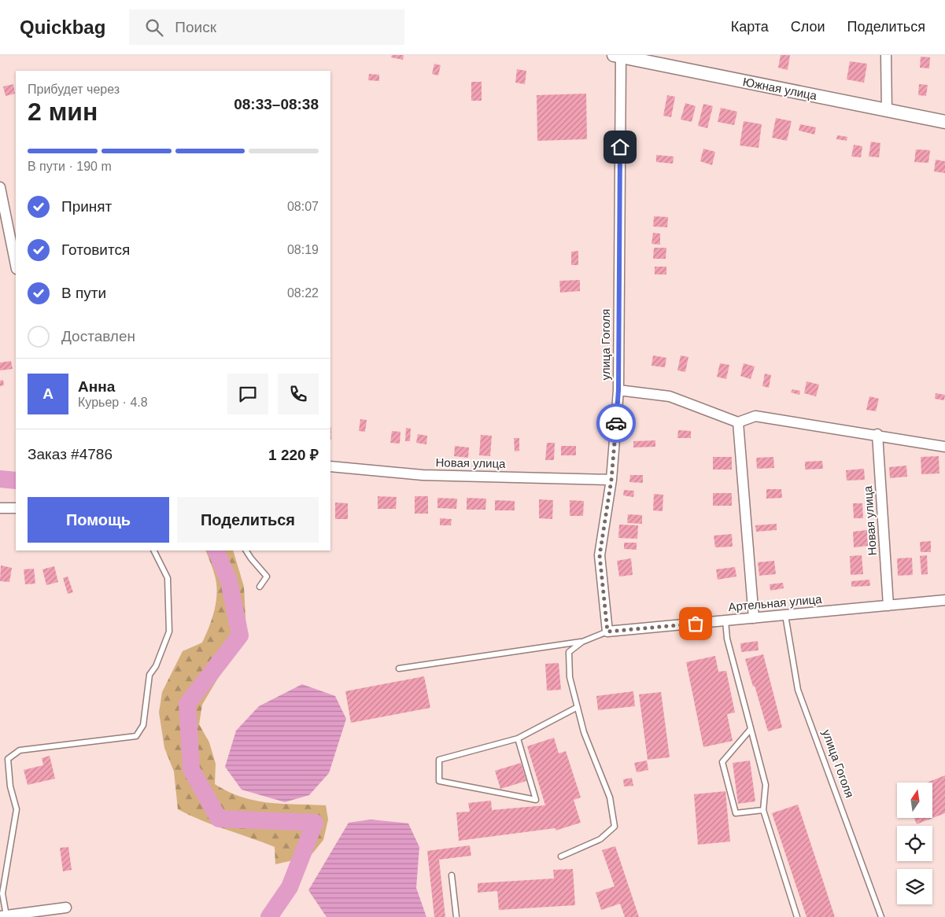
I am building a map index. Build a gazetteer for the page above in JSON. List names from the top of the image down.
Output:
{
  "streets": {
    "street": [
      "Южная улица",
      "улица Гоголя",
      "Новая улица",
      "Артельная улица"
    ]
  },
  "crossings": [
    ["Южная улица", "улица Гоголя"],
    ["улица Гоголя", "Новая улица"],
    ["улица Гоголя", "Артельная улица"],
    ["Новая улица", "Артельная улица"]
  ],
  "north": "top",
  "page": {
    "header": "Quickbag",
    "search": "Поиск",
    "nav": ["Карта", "Слои", "Поделиться"],
    "heading": ["2 мин", "Прибудет через", "08:33–08:38"],
    "panel": [
      "Анна",
      "Курьер · 4.8",
      "Заказ #4786",
      "1 220 ₽"
    ],
    "bar": "В пути · 190 m",
    "list": [
      ["Принят", "08:07"],
      ["Готовится", "08:19"],
      ["В пути", "08:22"],
      "Доставлен"
    ],
    "round": "А",
    "buttons": ["Помощь", "Поделиться"]
  }
}
